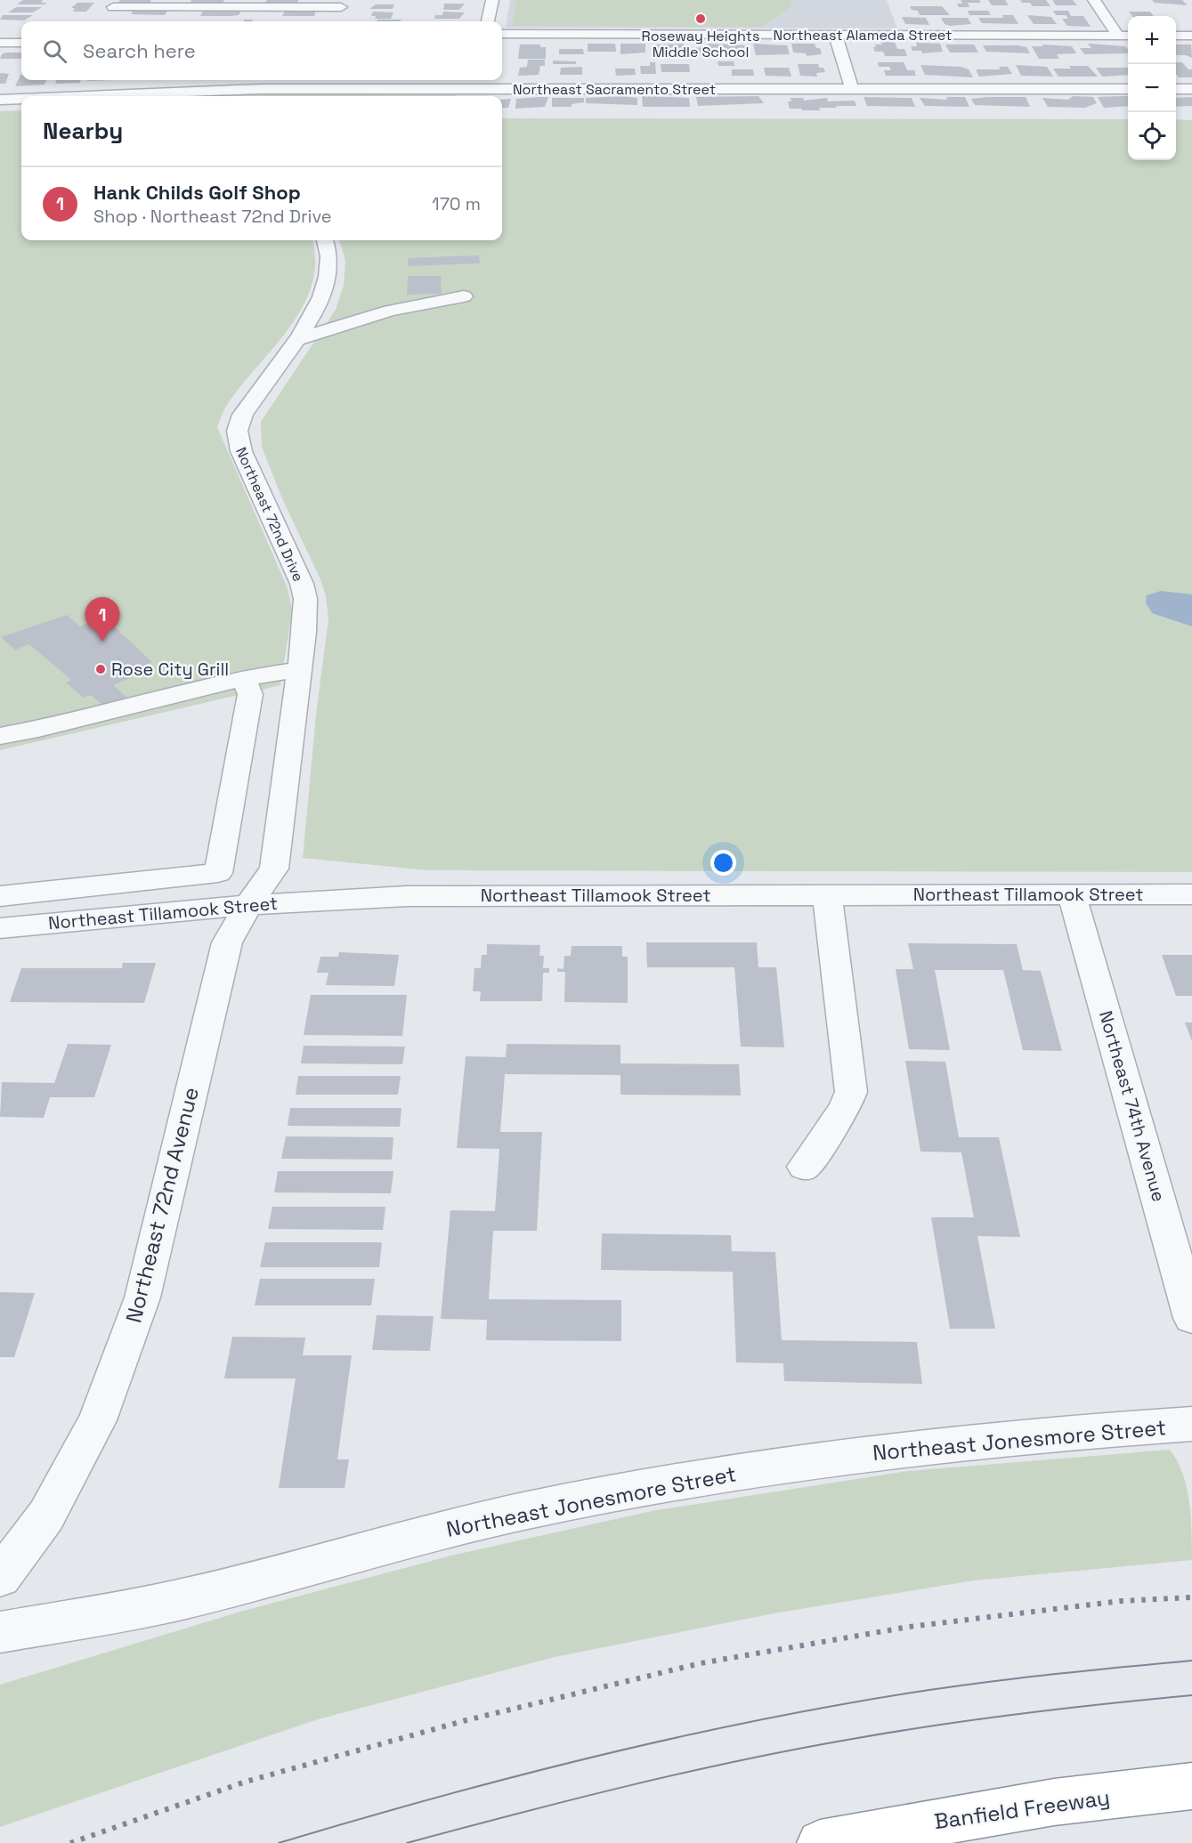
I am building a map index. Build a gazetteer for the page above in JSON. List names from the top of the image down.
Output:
{
  "streets": {
    "highway": ["Banfield Freeway"],
    "street": [
      "Northeast Alameda Street",
      "Northeast Sacramento Street",
      "Northeast 72nd Drive",
      "Northeast Tillamook Street",
      "Northeast 74th Avenue",
      "Northeast 72nd Avenue",
      "Northeast Jonesmore Street"
    ]
  },
  "crossings": [
    ["Northeast 72nd Drive", "Northeast Tillamook Street"],
    ["Northeast 72nd Drive", "Northeast 72nd Avenue"],
    ["Northeast Tillamook Street", "Northeast 74th Avenue"],
    ["Northeast Tillamook Street", "Northeast 72nd Avenue"]
  ],
  "places": ["Roseway Heights Middle School", "Rose City Grill"],
  "page": {
    "map_buttons": ["+", "−"],
    "search": "Search here",
    "heading": "Nearby",
    "list": [
      {
        "mark": "1",
        "name": "Hank Childs Golf Shop",
        "note": "Shop · Northeast 72nd Drive",
        "value": "170 m"
      }
    ],
    "pins": "1"
  }
}
